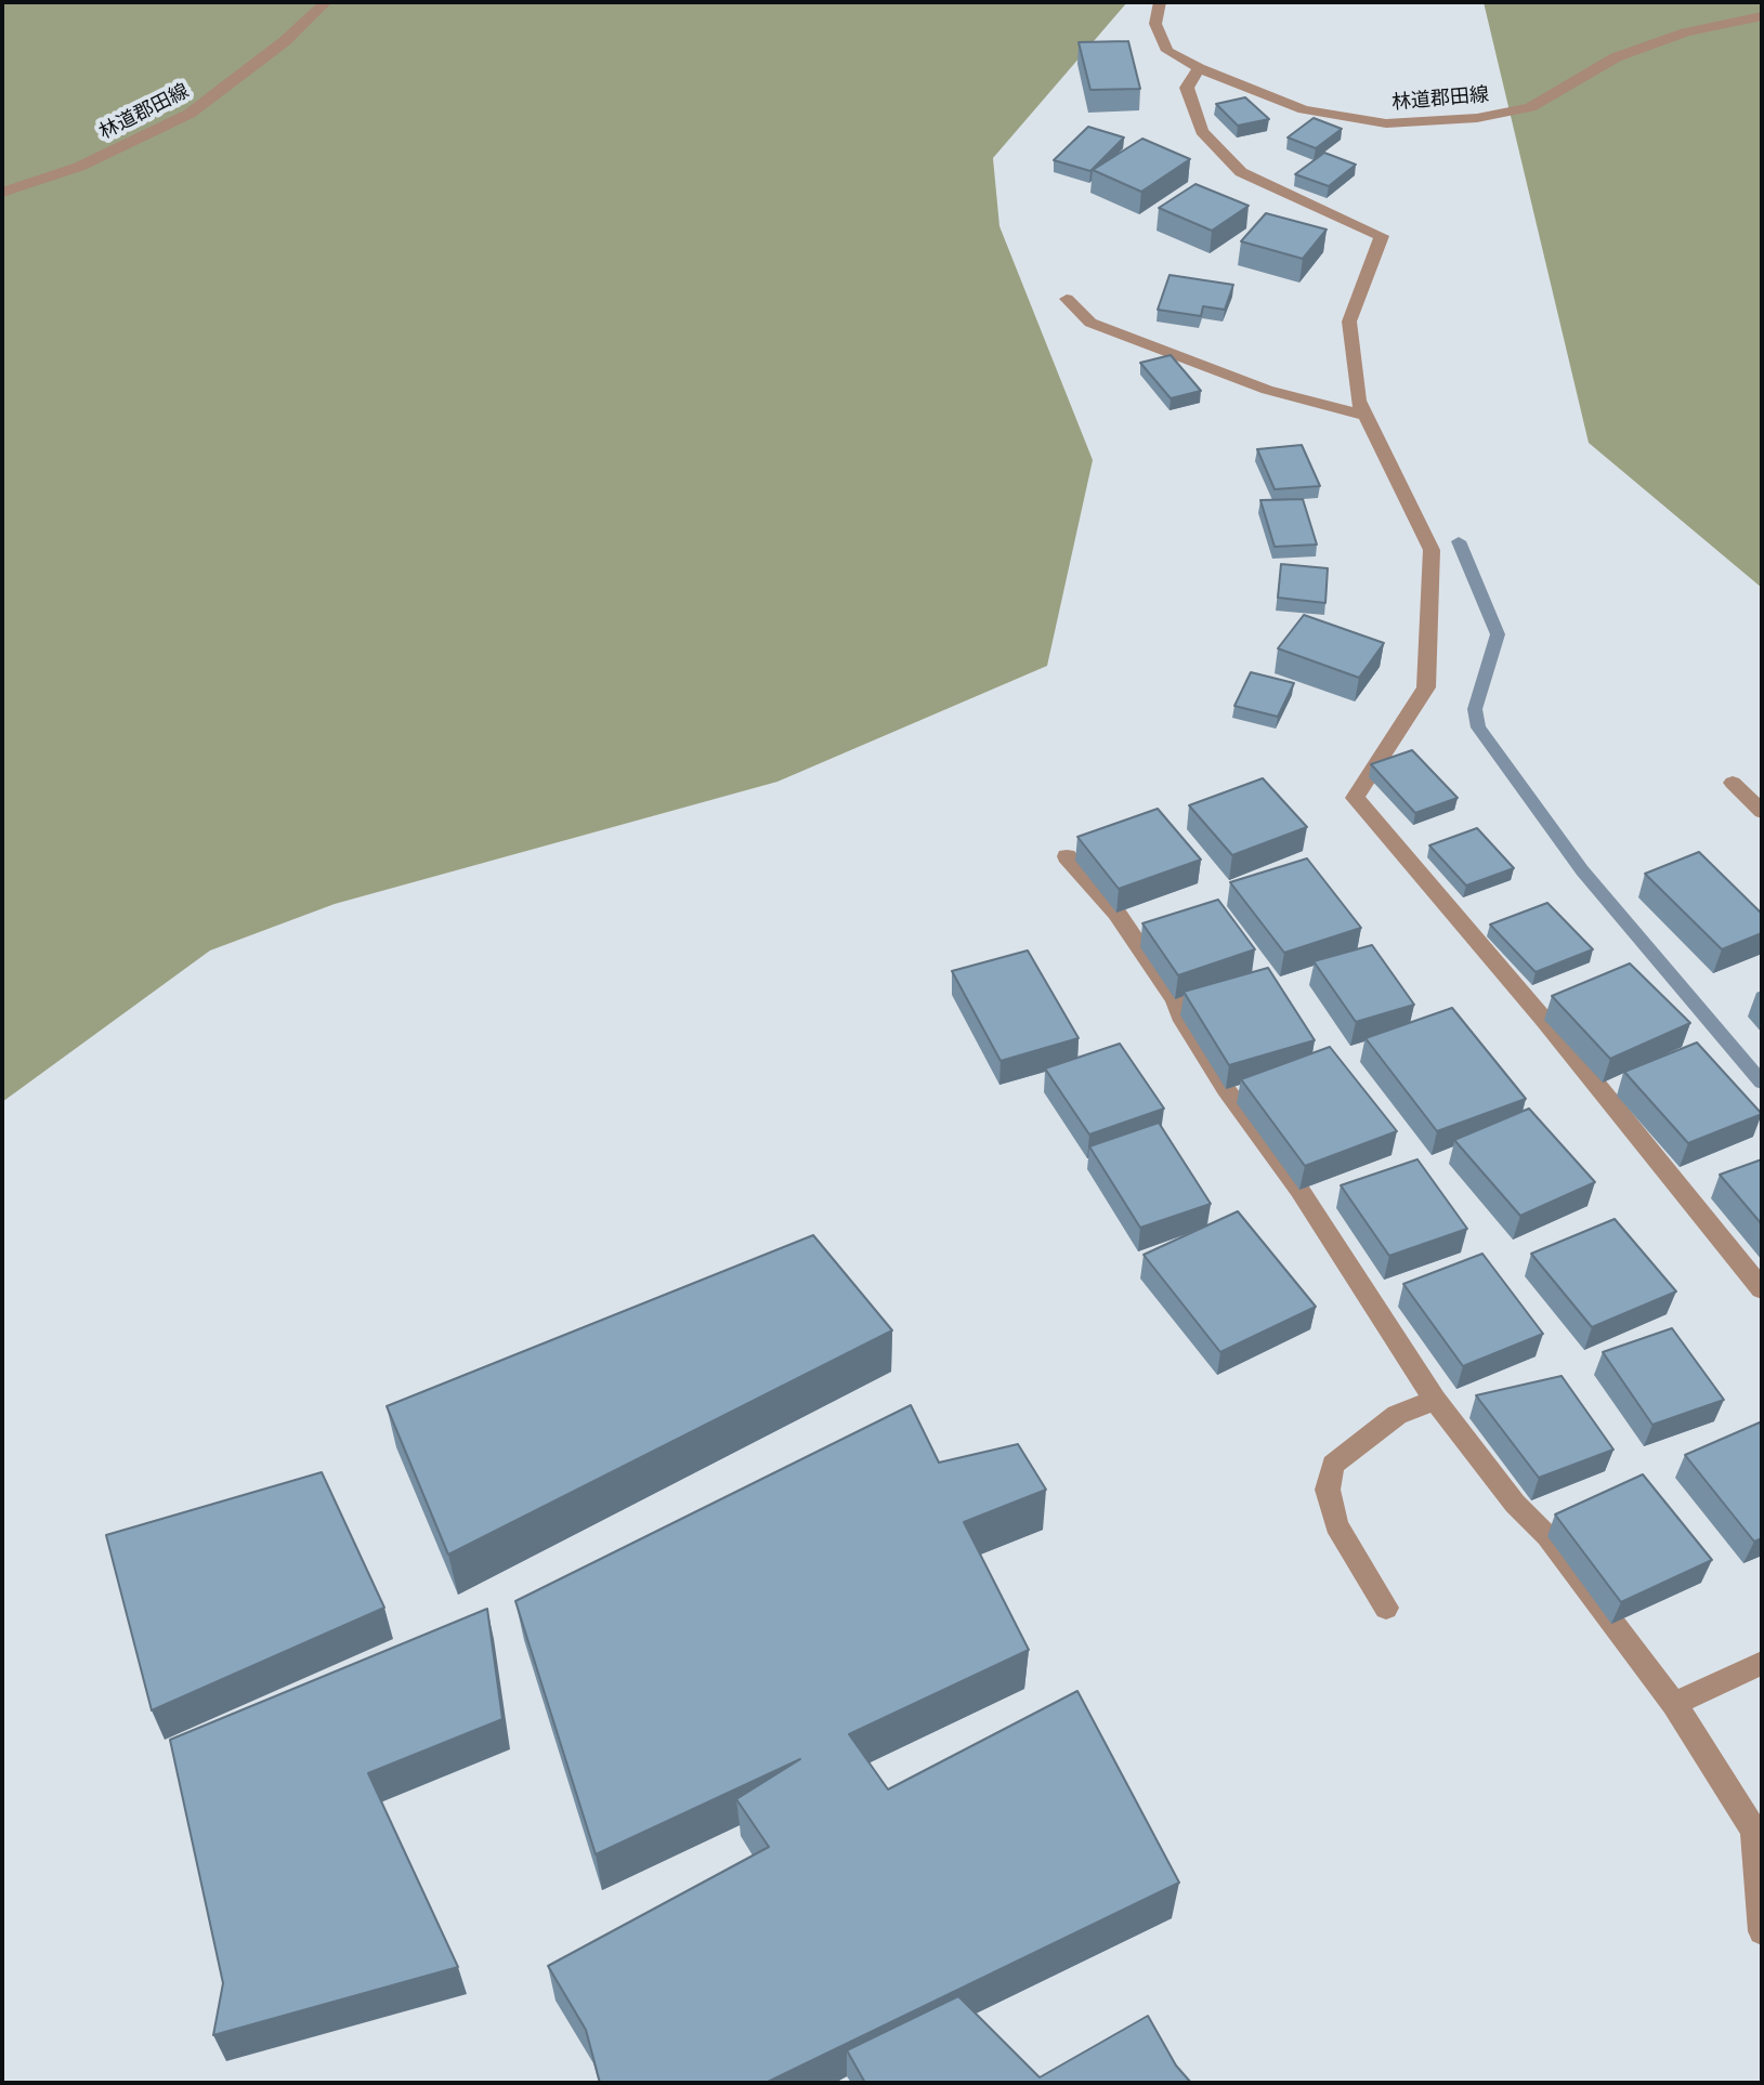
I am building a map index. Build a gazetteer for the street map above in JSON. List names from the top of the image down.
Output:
{
  "streets": {
    "street": ["林道郡田線"]
  }
}
